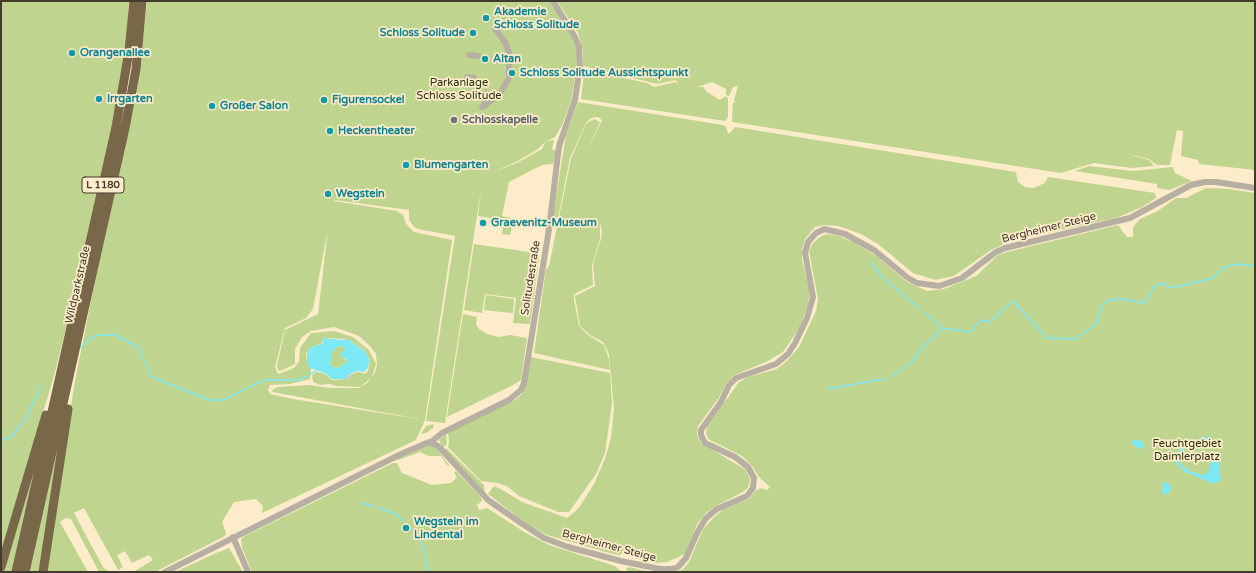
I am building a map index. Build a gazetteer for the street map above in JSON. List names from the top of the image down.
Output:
{
  "streets": {
    "highway": ["L 1180", "Wildparkstraße"],
    "street": ["Bergheimer Steige", "Solitudestraße"]
  },
  "crossings": [
    ["Bergheimer Steige", "Solitudestraße"]
  ],
  "parks": ["Parkanlage Schloss Solitude", "Feuchtgebiet Daimlerplatz"],
  "places": [
    "Akademie Schloss Solitude",
    "Schloss Solitude",
    "Orangenallee",
    "Altan",
    "Schloss Solitude Aussichtspunkt",
    "Irrgarten",
    "Figurensockel",
    "Großer Salon",
    "Schlosskapelle",
    "Heckentheater",
    "Blumengarten",
    "Wegstein",
    "Graevenitz-Museum",
    "Wegstein im Lindental"
  ]
}
